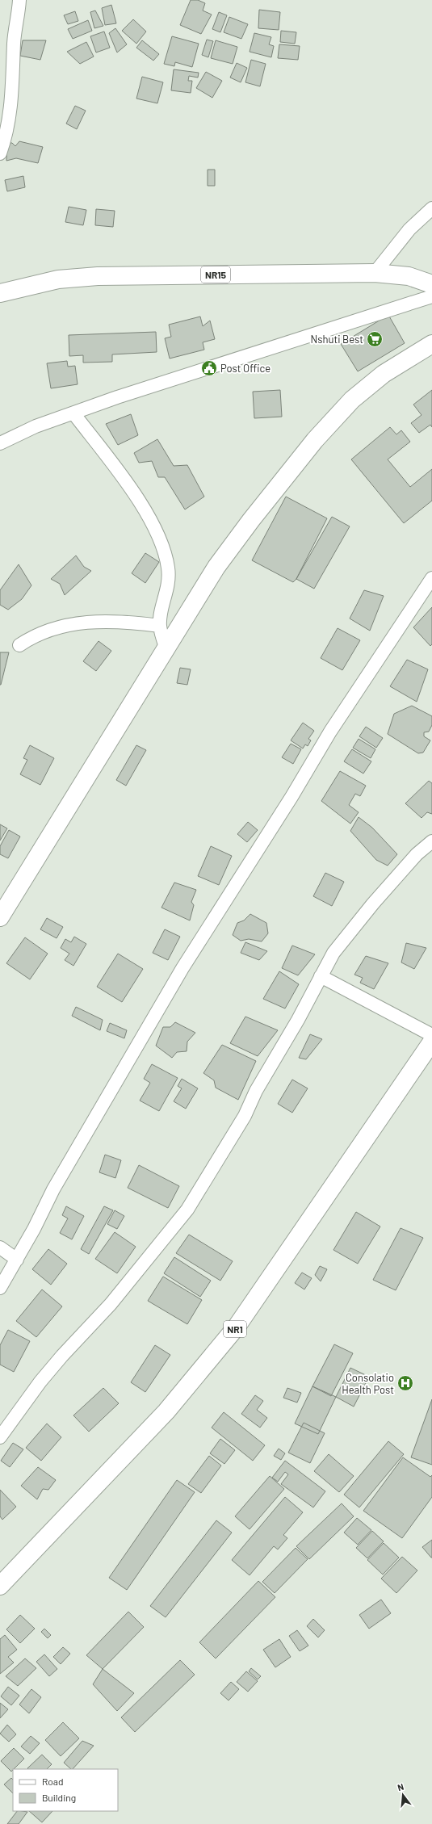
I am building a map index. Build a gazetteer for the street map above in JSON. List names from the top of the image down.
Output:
{
  "streets": {
    "main road": ["NR15", "NR1"]
  },
  "places": {
    "supermarket": ["Nshuti Best"],
    "public building": ["Post Office"],
    "hospital": ["Consolatio Health Post"]
  },
  "legend": ["Road", "Building"],
  "north": "top"
}
